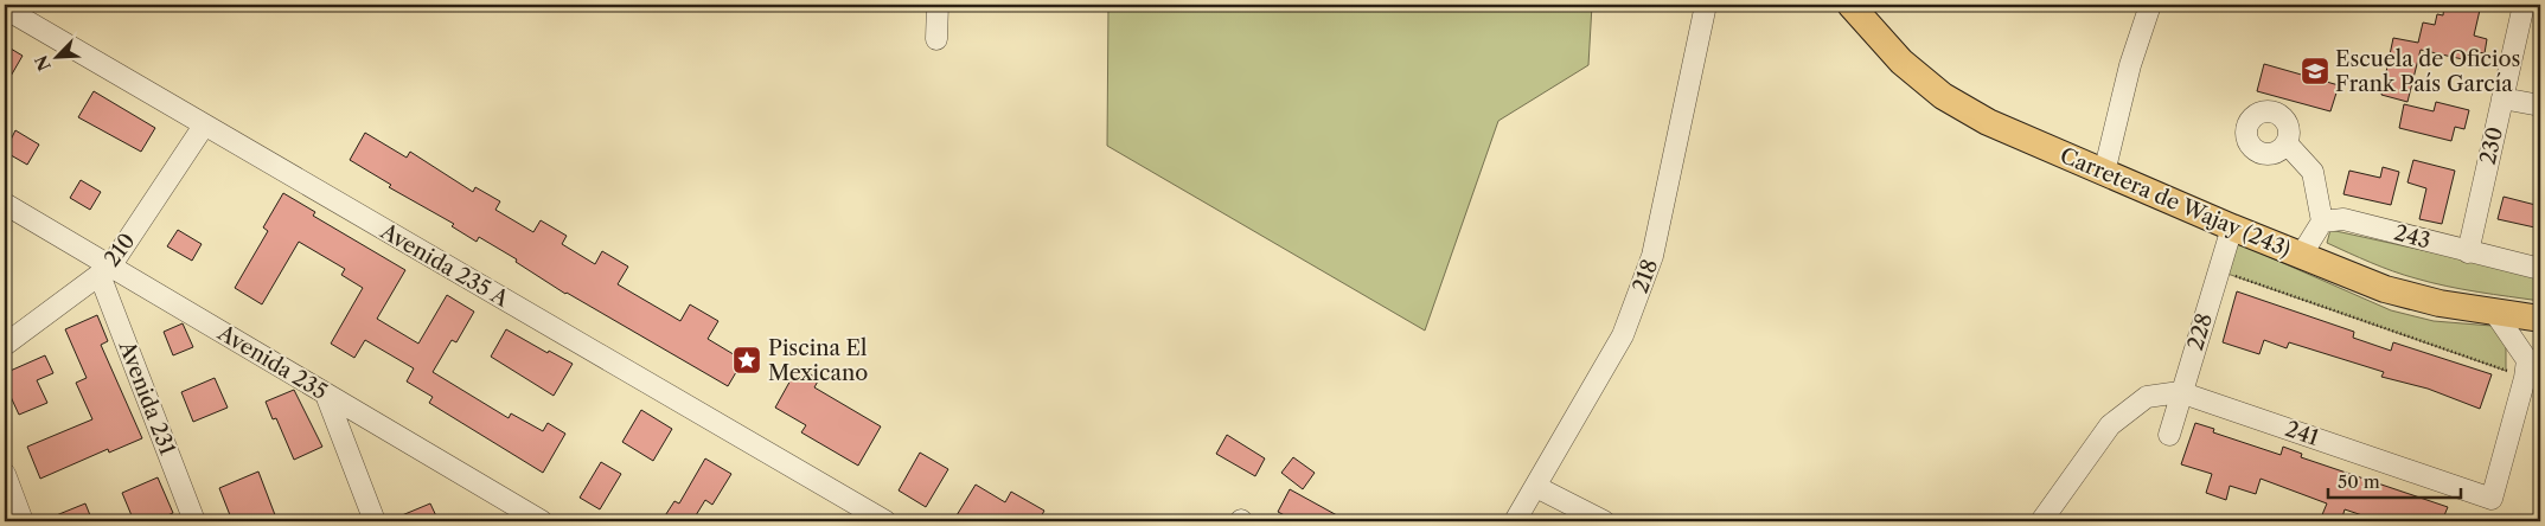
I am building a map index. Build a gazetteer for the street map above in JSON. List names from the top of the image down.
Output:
{
  "streets": {
    "main road": ["Carretera de Wajay (243)"],
    "street": [
      "230",
      "243",
      "210",
      "Avenida 235 A",
      "218",
      "228",
      "Avenida 235",
      "Avenida 231",
      "241"
    ]
  },
  "crossings": [
    ["230", "243"],
    ["Carretera de Wajay (243)", "228"],
    ["210", "Avenida 235 A"],
    ["210", "Avenida 235"],
    ["210", "Avenida 231"],
    ["228", "241"],
    ["Avenida 235", "Avenida 231"]
  ],
  "places": {
    "school or university": ["Escuela de Oficios Frank País García"],
    "place": ["Piscina El Mexicano"]
  },
  "scale_bar": "50 m",
  "north": "bottom left"
}
